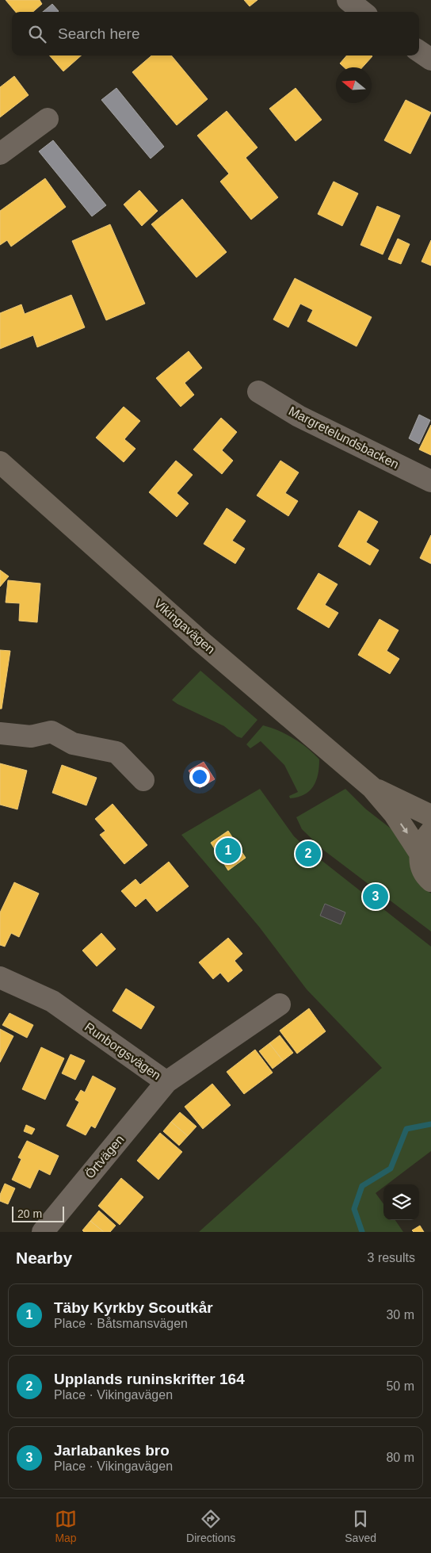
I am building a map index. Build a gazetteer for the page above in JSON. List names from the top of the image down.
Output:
{
  "streets": {
    "main road": ["Vikingavägen"],
    "street": ["Margretelundsbacken", "Runborgsvägen", "Örtvägen"]
  },
  "crossings": [
    ["Runborgsvägen", "Örtvägen"]
  ],
  "scale_bar": "20 m",
  "north": "left",
  "page": {
    "search": "Search here",
    "pins": ["1", "2", "3"],
    "scale": "20 m",
    "heading": ["Nearby", "3 results"],
    "list": [
      {
        "mark": "1",
        "name": "Täby Kyrkby Scoutkår",
        "note": "Place · Båtsmansvägen",
        "value": "30 m"
      },
      {
        "mark": "2",
        "name": "Upplands runinskrifter 164",
        "note": "Place · Vikingavägen",
        "value": "50 m"
      },
      {
        "mark": "3",
        "name": "Jarlabankes bro",
        "note": "Place · Vikingavägen",
        "value": "80 m"
      }
    ],
    "nav": ["Map", "Directions", "Saved"]
  }
}
